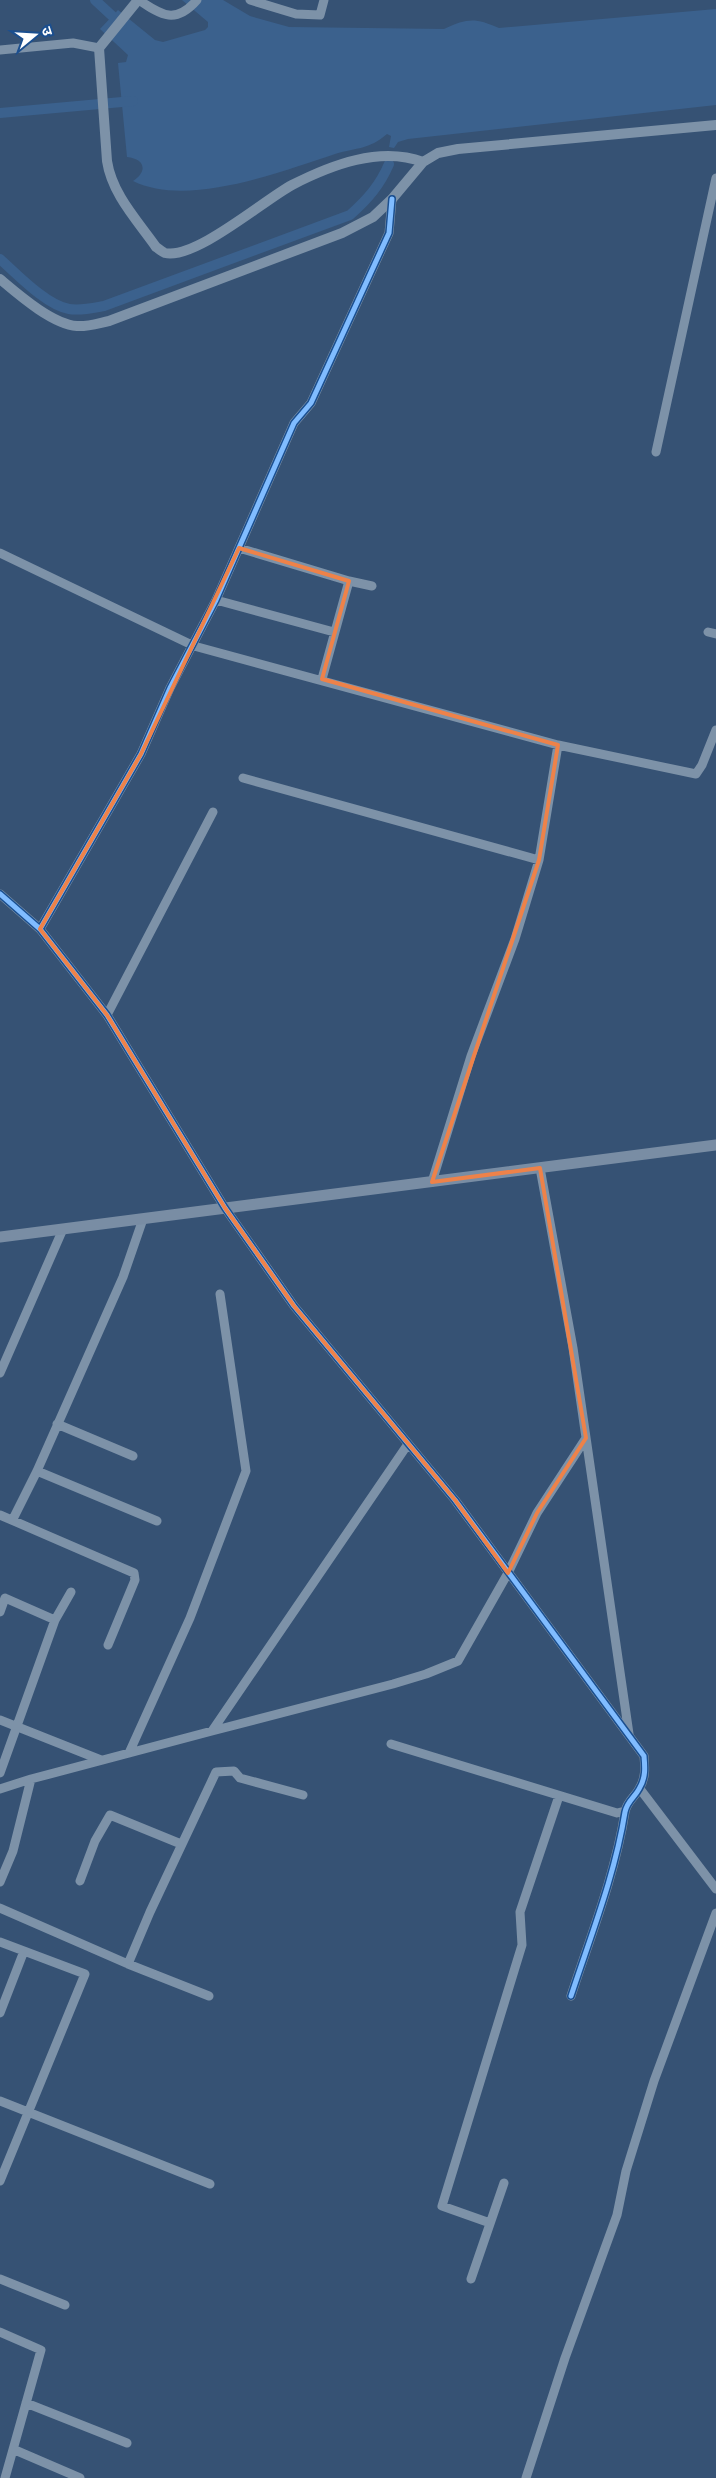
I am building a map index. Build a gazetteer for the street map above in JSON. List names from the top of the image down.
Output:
{
  "north": "right"
}
